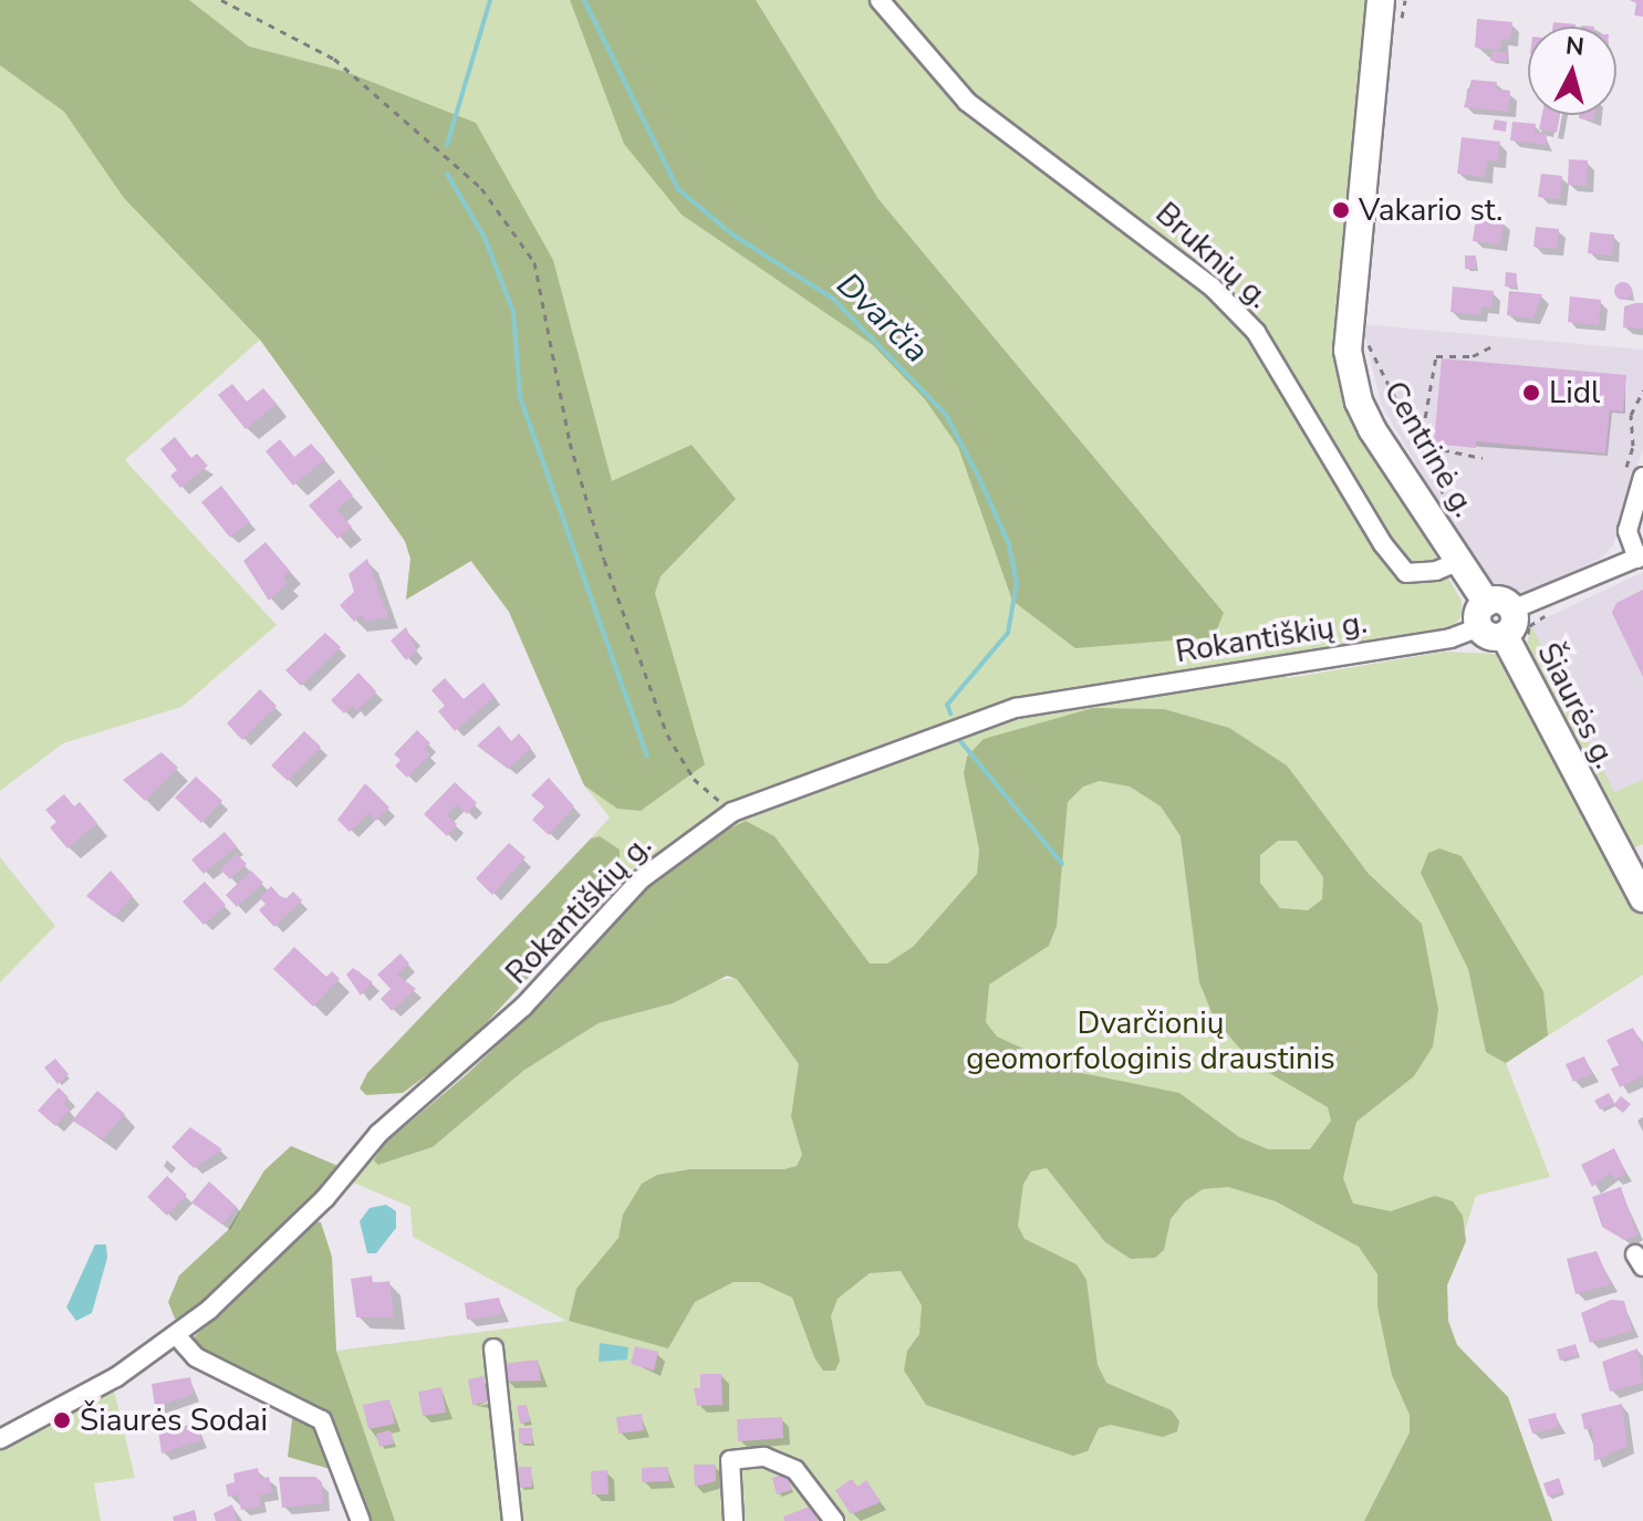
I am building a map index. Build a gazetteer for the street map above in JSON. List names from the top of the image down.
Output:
{
  "streets": {
    "main road": ["Centrinė g.", "Šiaurės g."],
    "street": ["Bruknių g.", "Rokantiškių g."]
  },
  "crossings": [
    ["Bruknių g.", "Centrinė g."],
    ["Centrinė g.", "Rokantiškių g."],
    ["Centrinė g.", "Šiaurės g."],
    ["Rokantiškių g.", "Šiaurės g."]
  ],
  "water": ["Dvarčia"],
  "parks": ["Dvarčionių geomorfologinis draustinis"],
  "places": ["Vakario st.", "Lidl", "Šiaurės Sodai"],
  "north": "top"
}
